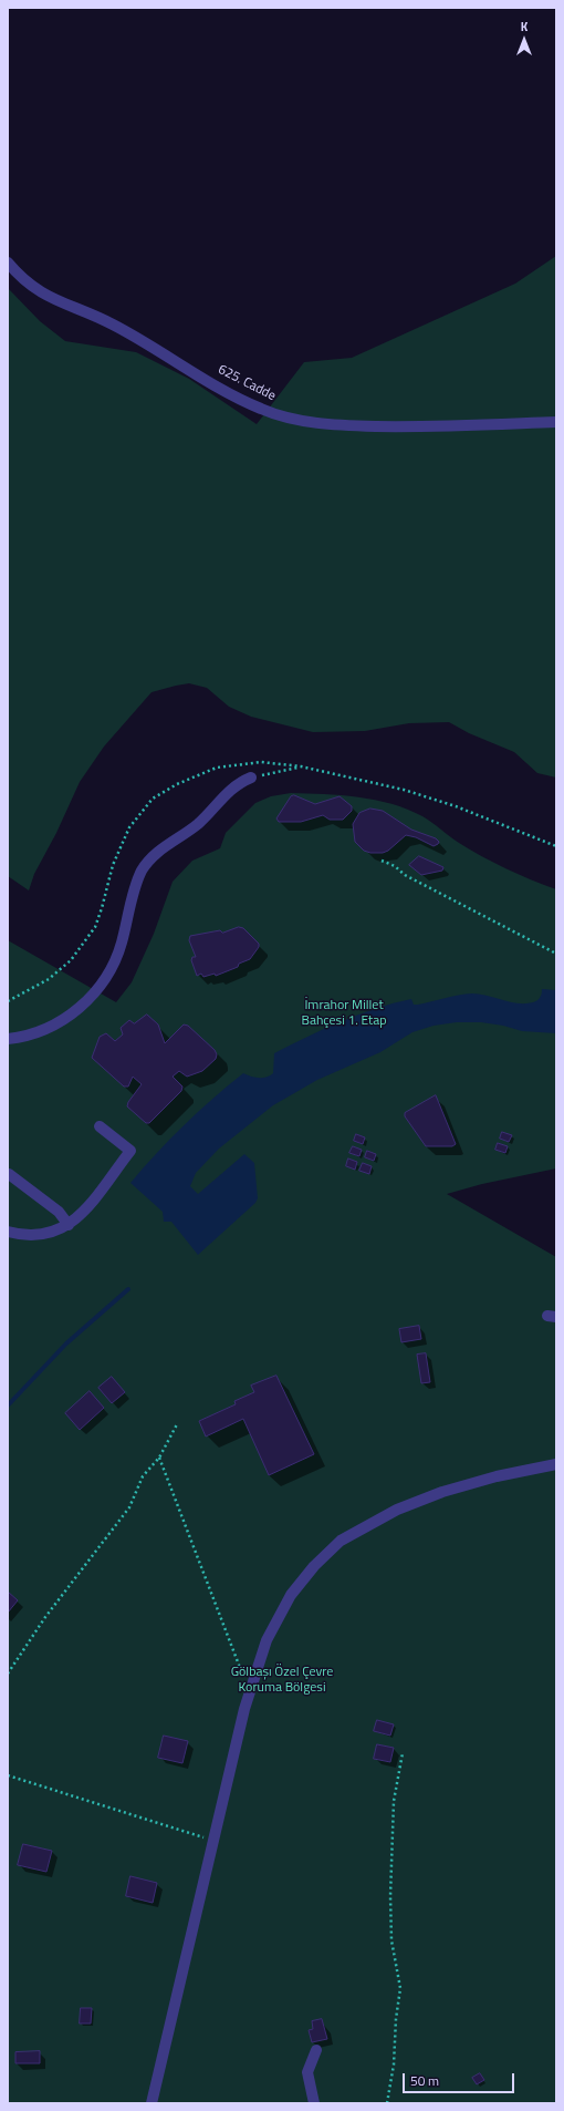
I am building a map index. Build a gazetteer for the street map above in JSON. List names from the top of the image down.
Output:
{
  "streets": {
    "street": ["625. Cadde"]
  },
  "parks": ["İmrahor Millet Bahçesi 1. Etap", "Gölbaşı Özel Çevre Koruma Bölgesi"],
  "scale_bar": "50 m",
  "north": "top"
}
